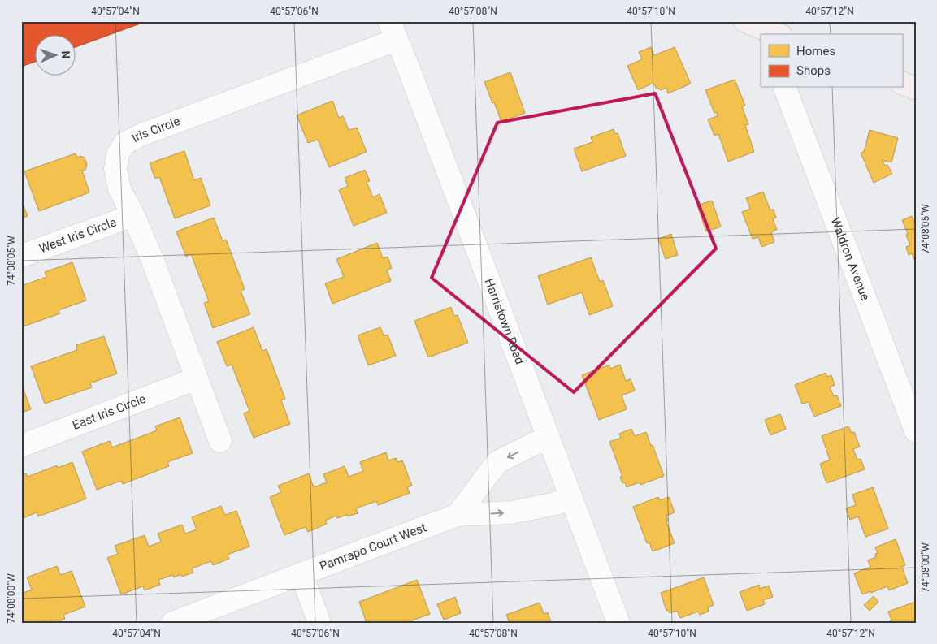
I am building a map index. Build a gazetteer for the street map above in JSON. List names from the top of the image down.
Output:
{
  "streets": {
    "street": [
      "Iris Circle",
      "West Iris Circle",
      "Waldron Avenue",
      "Harristown Road",
      "East Iris Circle",
      "Pamrapo Court West"
    ]
  },
  "crossings": [
    ["Iris Circle", "West Iris Circle"],
    ["Iris Circle", "Harristown Road"],
    ["Iris Circle", "East Iris Circle"]
  ],
  "legend": ["Homes", "Shops"],
  "north": "right",
  "coordinates": [
    "40°57'04\"N",
    "40°57'06\"N",
    "40°57'08\"N",
    "40°57'10\"N",
    "40°57'12\"N",
    "74°08'05\"W",
    "74°08'00\"W"
  ]
}
